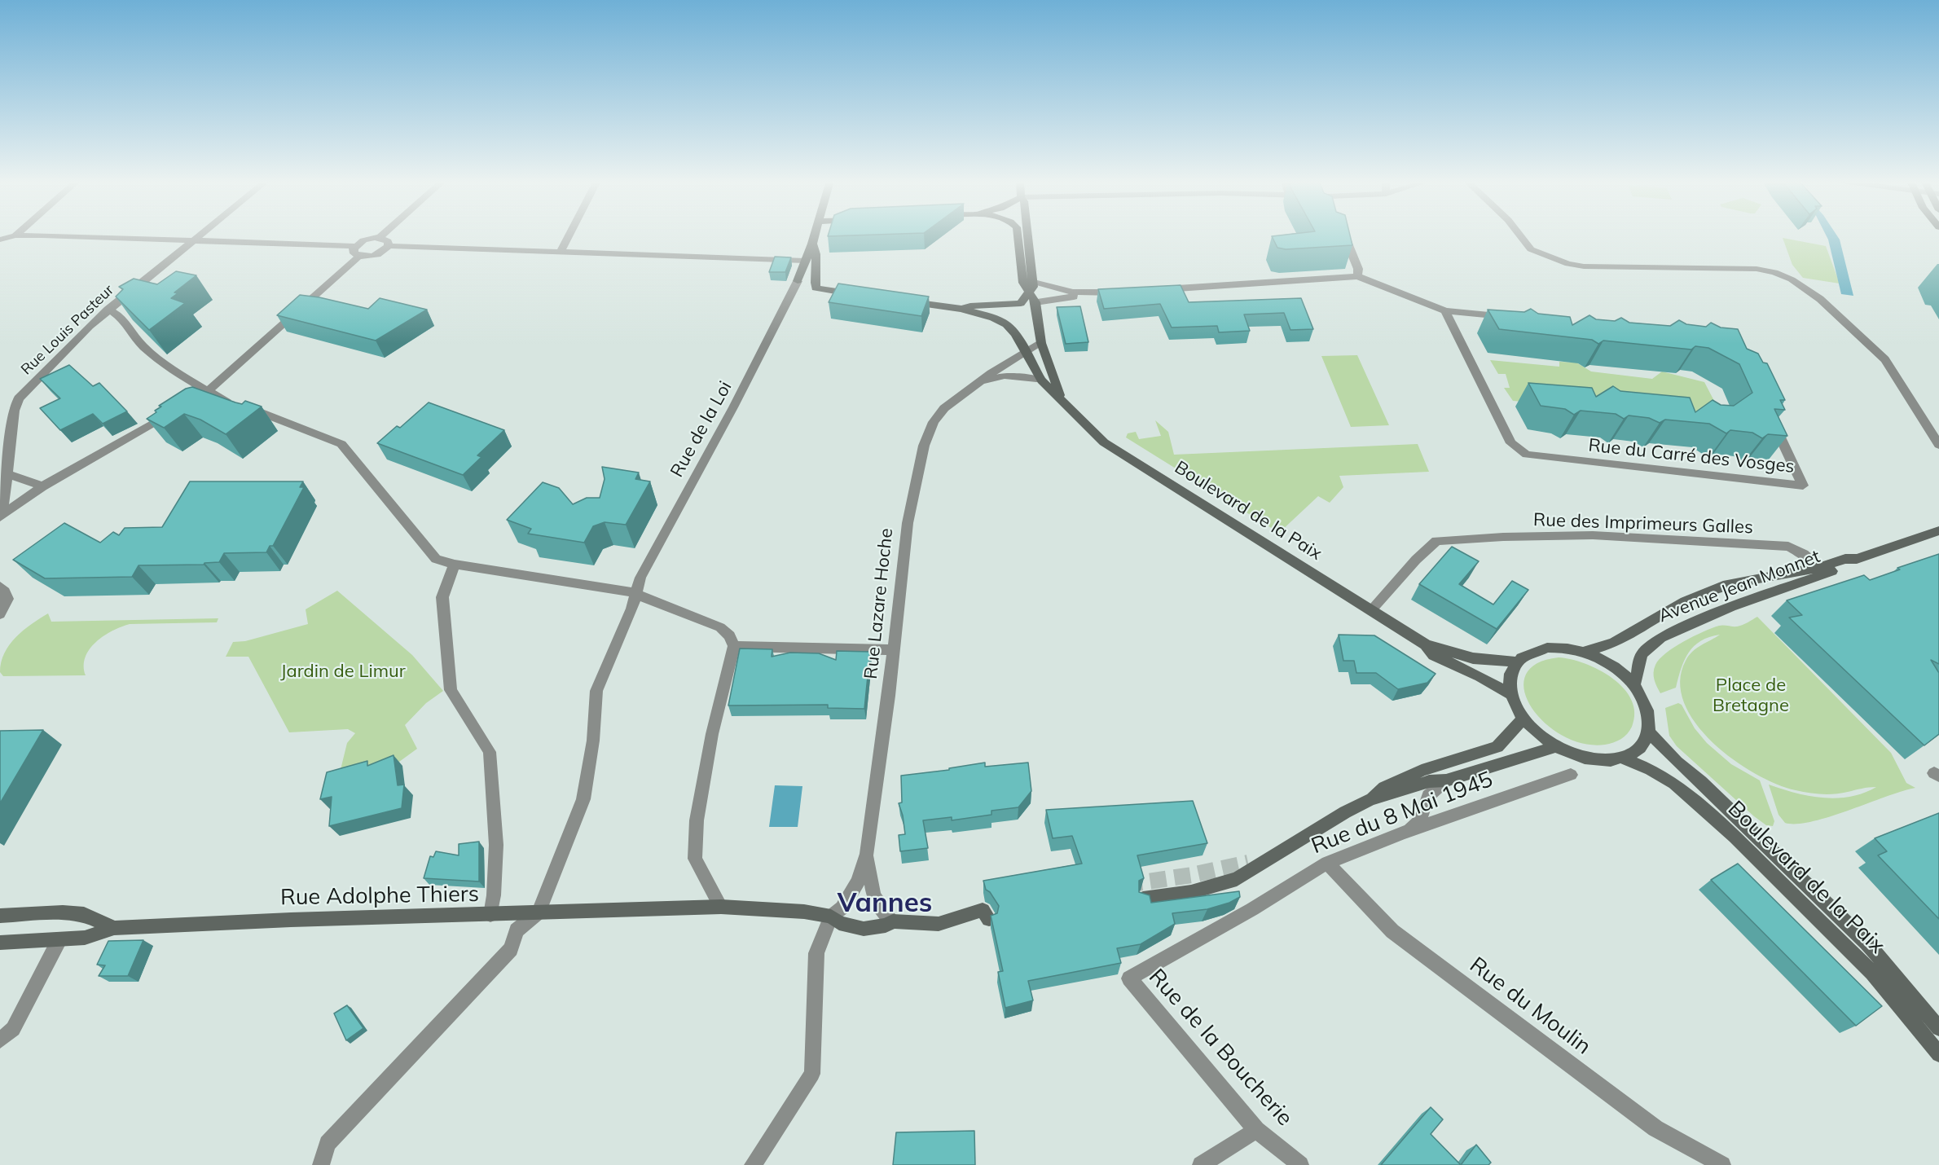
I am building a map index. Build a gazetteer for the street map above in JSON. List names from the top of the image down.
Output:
{
  "streets": {
    "main road": ["Boulevard de la Paix", "Avenue Jean Monnet", "Rue Adolphe Thiers"],
    "street": [
      "Rue Louis Pasteur",
      "Rue de la Loi",
      "Rue du Carré des Vosges",
      "Rue des Imprimeurs Galles",
      "Rue Lazare Hoche",
      "Rue du 8 Mai 1945",
      "Rue du Moulin",
      "Rue de la Boucherie"
    ]
  },
  "crossings": [
    ["Rue de la Loi", "Rue Adolphe Thiers"],
    ["Boulevard de la Paix", "Rue des Imprimeurs Galles"],
    ["Boulevard de la Paix", "Avenue Jean Monnet"],
    ["Boulevard de la Paix", "Rue Lazare Hoche"],
    ["Rue des Imprimeurs Galles", "Avenue Jean Monnet"],
    ["Rue Lazare Hoche", "Rue Adolphe Thiers"],
    ["Rue du 8 Mai 1945", "Rue du Moulin"],
    ["Rue du 8 Mai 1945", "Rue de la Boucherie"]
  ],
  "districts": ["Vannes"],
  "parks": ["Jardin de Limur", "Place de Bretagne"]
}
